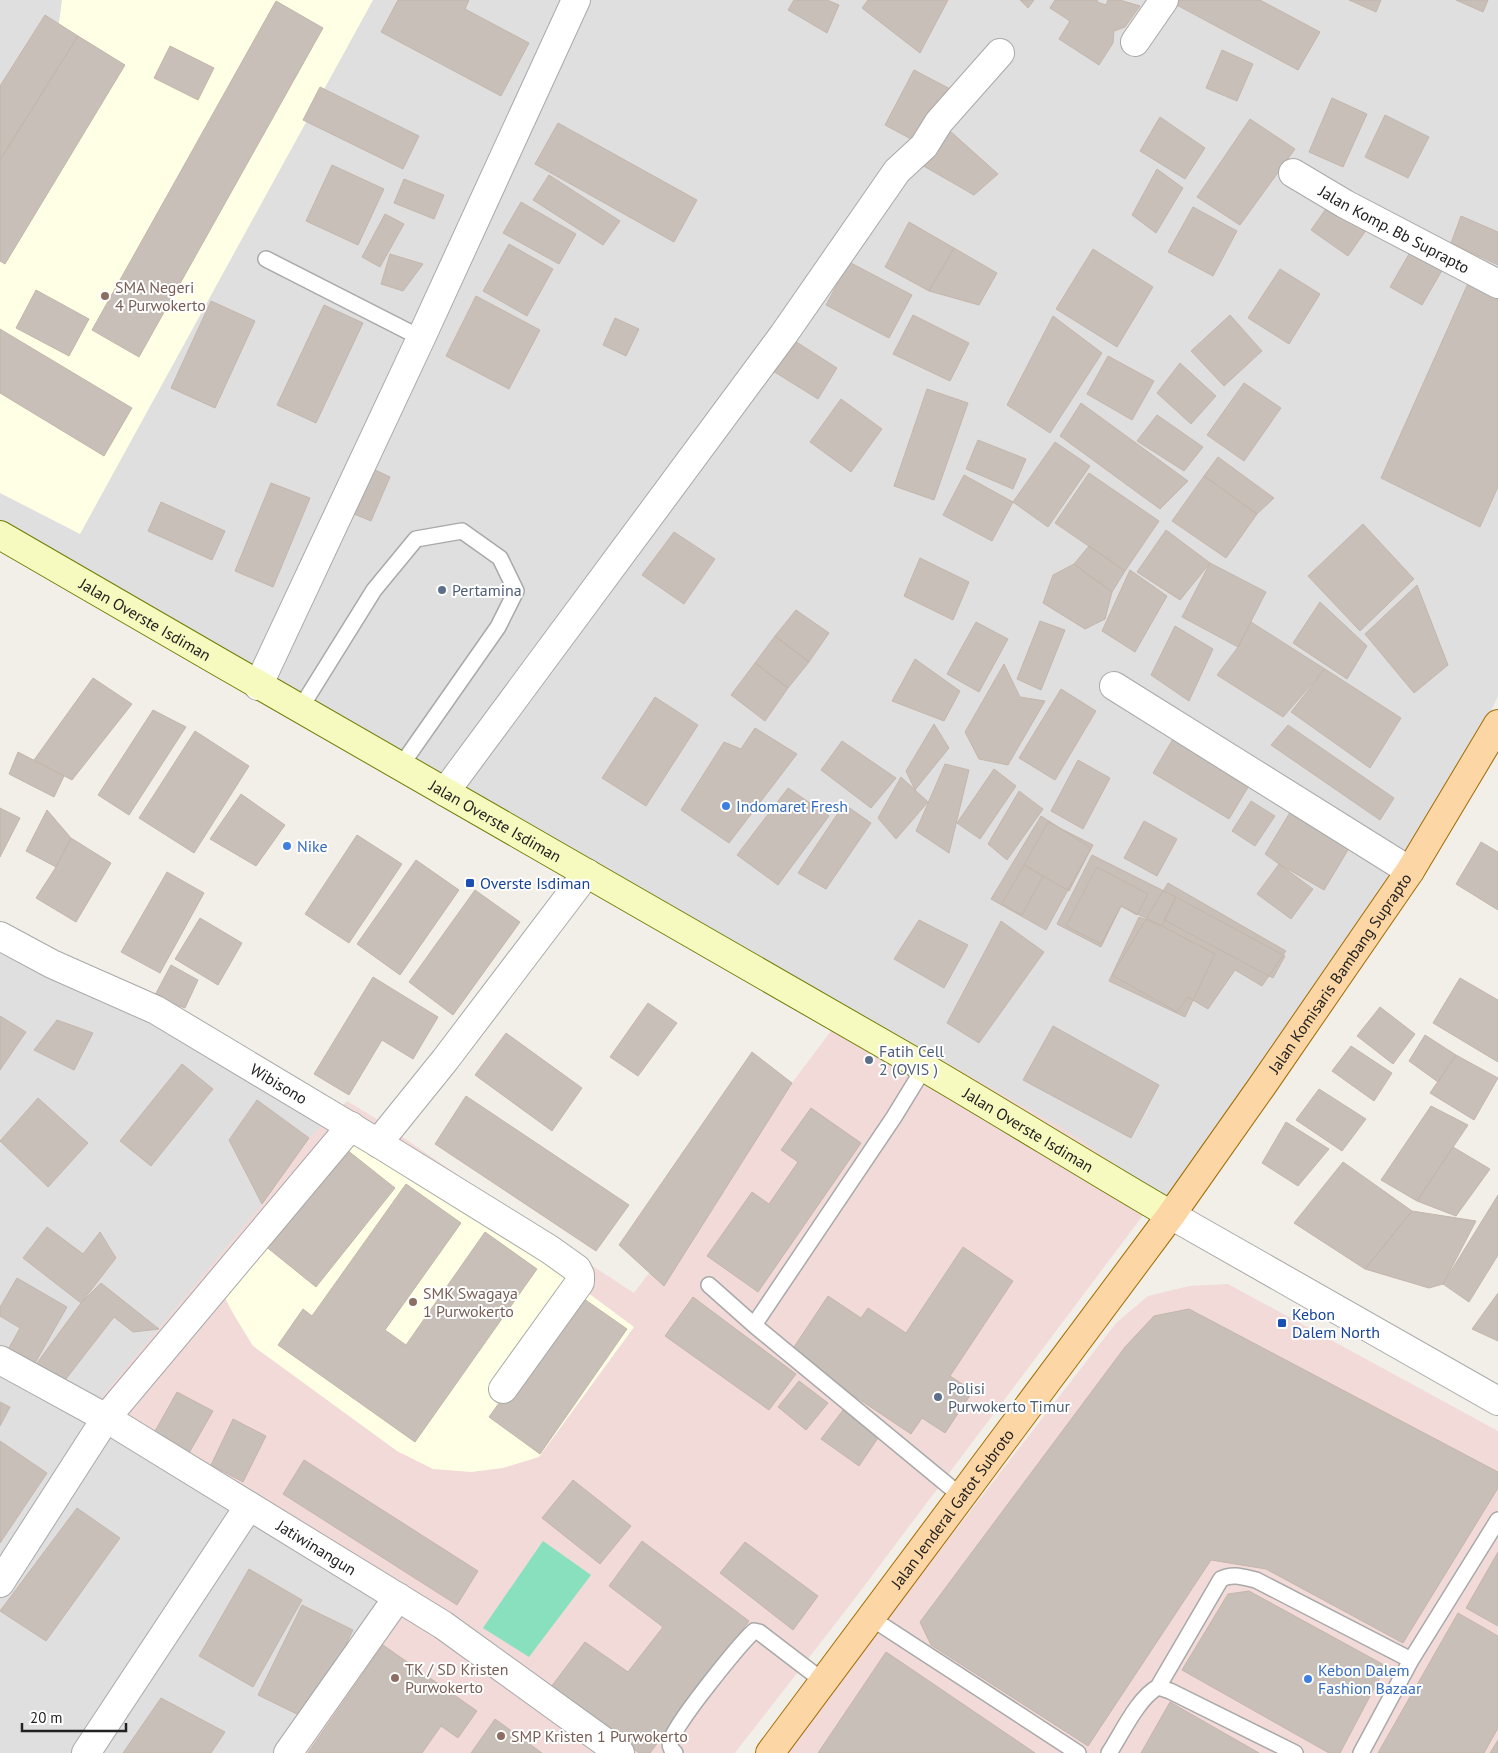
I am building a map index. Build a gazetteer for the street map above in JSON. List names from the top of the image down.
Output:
{
  "streets": {
    "main road": ["Jalan Overste Isdiman", "Jalan Komisaris Bambang Suprapto", "Jalan Jenderal Gatot Subroto"],
    "street": ["Jalan Komp. Bb Suprapto", "Wibisono", "Jatiwinangun"]
  },
  "crossings": [
    ["Jalan Overste Isdiman", "Jalan Komisaris Bambang Suprapto"],
    ["Jalan Overste Isdiman", "Jalan Jenderal Gatot Subroto"],
    ["Jalan Komisaris Bambang Suprapto", "Jalan Jenderal Gatot Subroto"]
  ],
  "places": {
    "other": [
      "SMA Negeri 4 Purwokerto",
      "Pertamina",
      "Indomaret Fresh",
      "Nike",
      "Fatih Cell 2 (OVIS )",
      "SMK Swagaya 1 Purwokerto",
      "Polisi Purwokerto Timur",
      "TK / SD Kristen Purwokerto",
      "Kebon Dalem Fashion Bazaar",
      "SMP Kristen 1 Purwokerto"
    ],
    "transit": ["Overste Isdiman", "Kebon Dalem North"]
  },
  "scale_bar": "20 m"
}
